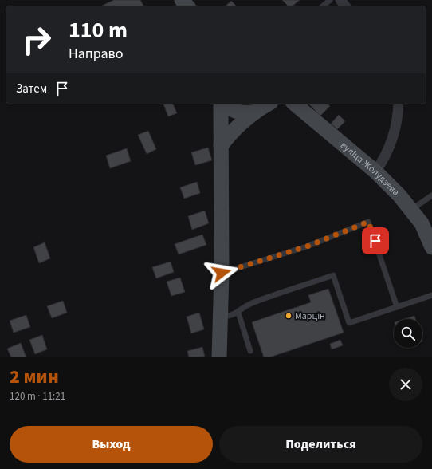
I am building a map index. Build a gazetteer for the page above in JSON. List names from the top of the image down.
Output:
{
  "streets": {
    "street": ["вуліца Жолудзева"]
  },
  "places": ["Марцін"],
  "page": {
    "turn": ["110 m", "Направо"],
    "then": "Затем",
    "heading": ["2 мин", "120 m · 11:21"],
    "buttons": ["Выход", "Поделиться"]
  }
}
